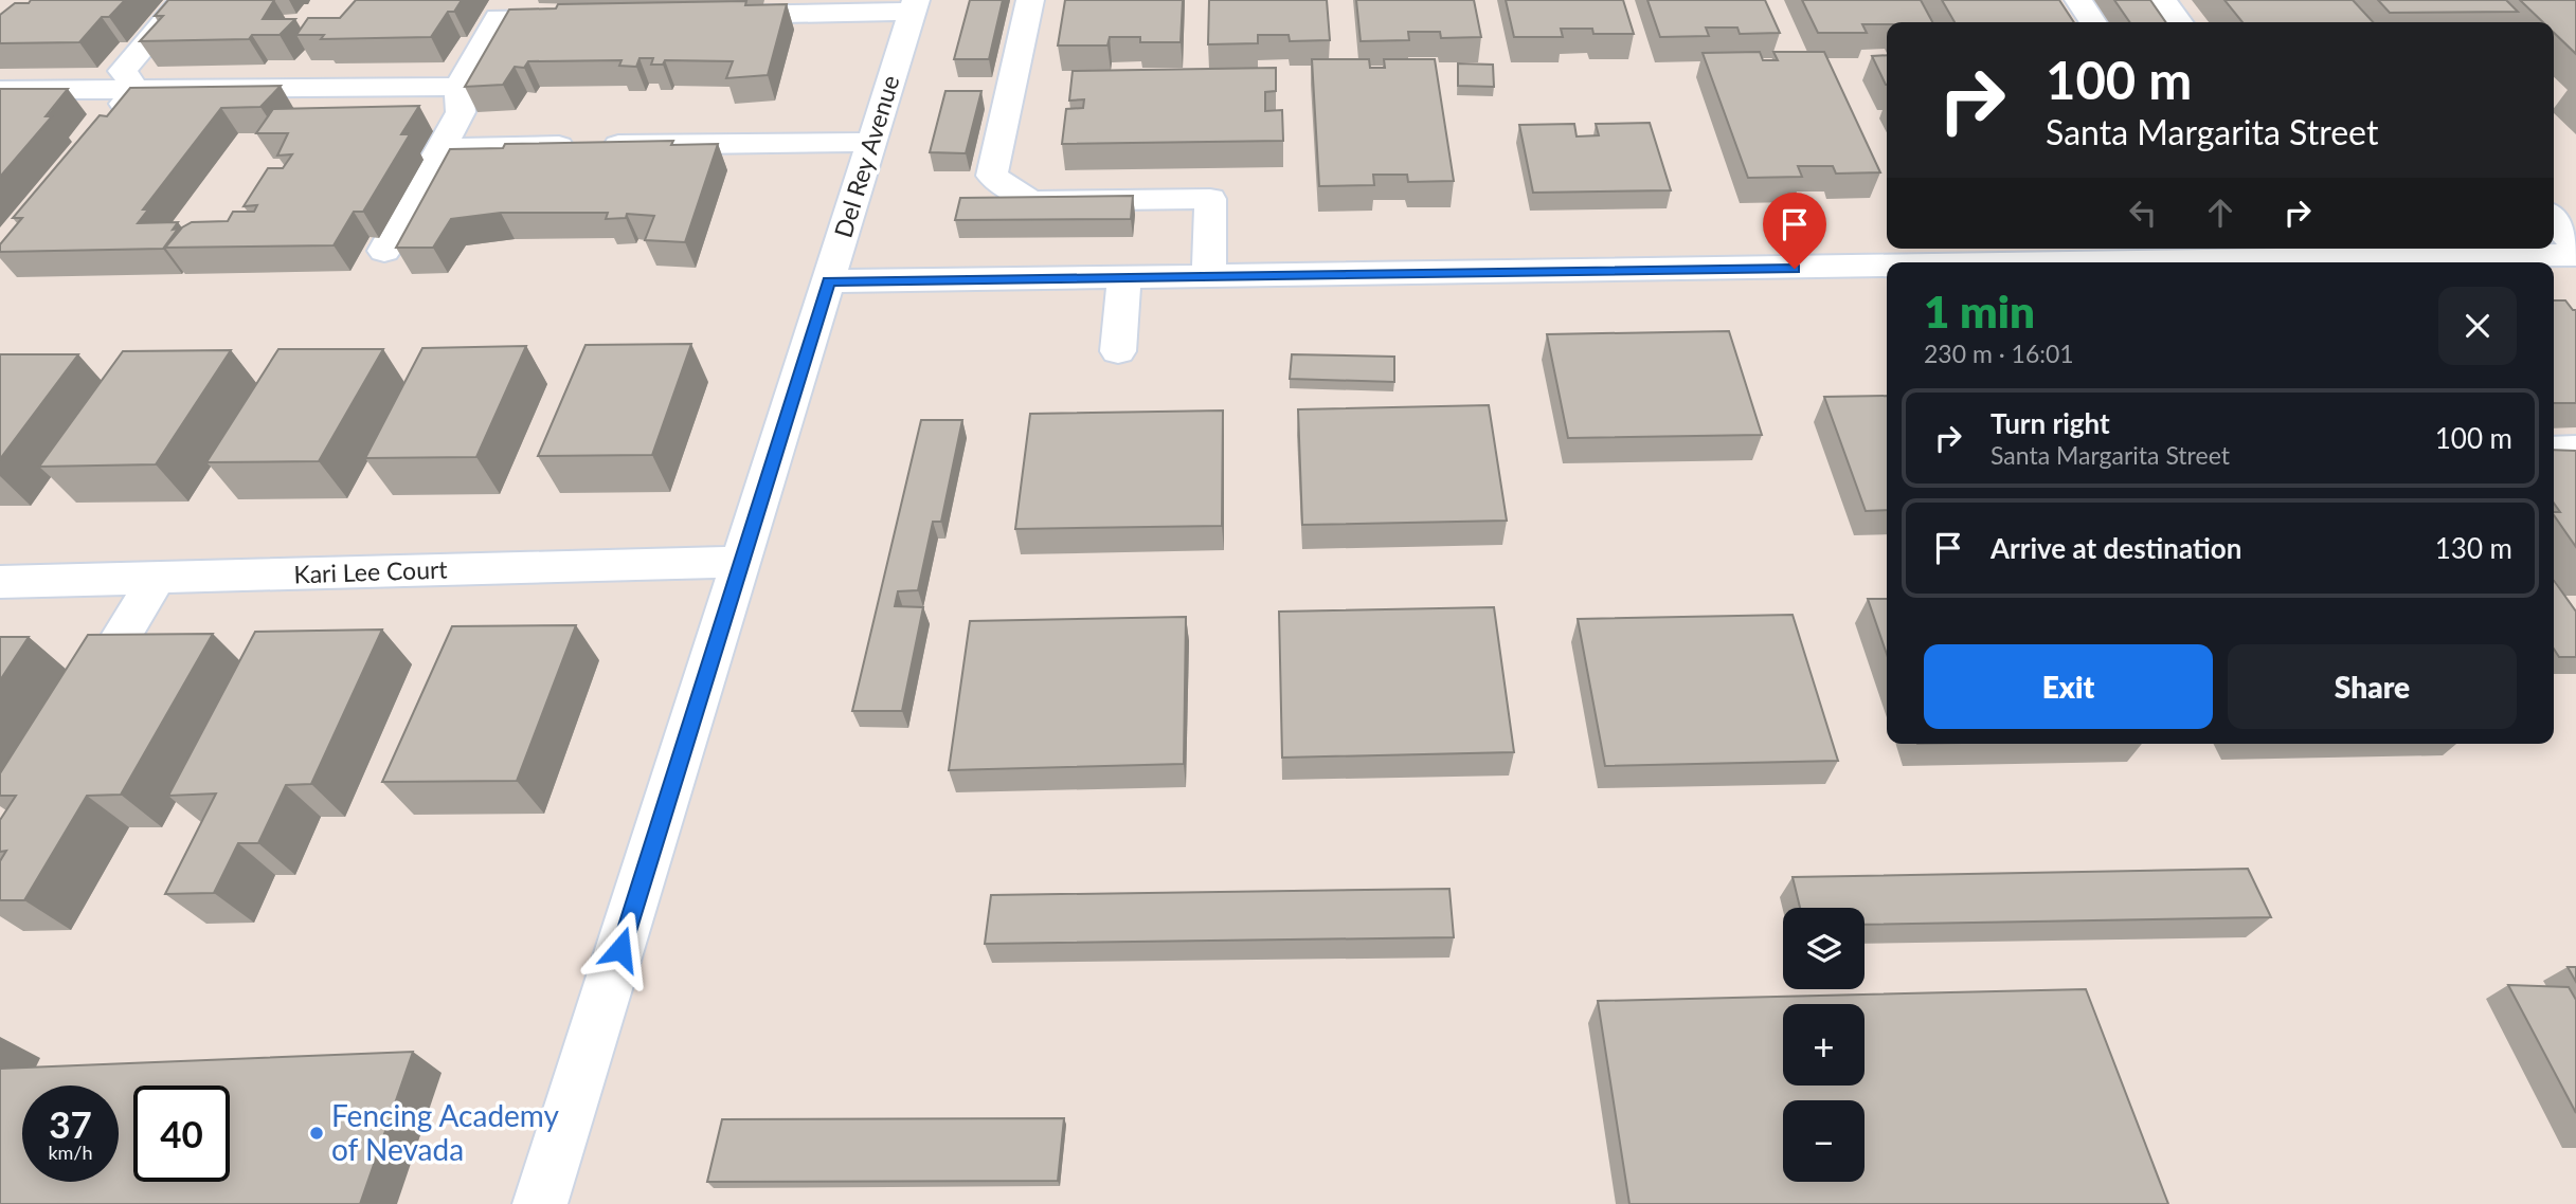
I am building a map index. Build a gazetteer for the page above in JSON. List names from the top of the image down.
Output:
{
  "streets": {
    "street": ["Del Rey Avenue", "Kari Lee Court"]
  },
  "crossings": [
    ["Del Rey Avenue", "Kari Lee Court"]
  ],
  "places": ["Fencing Academy of Nevada"],
  "page": {
    "turn": ["100 m", "Santa Margarita Street"],
    "heading": ["1 min", "230 m · 16:01"],
    "list": [
      {
        "name": "Turn right",
        "note": "Santa Margarita Street",
        "value": "100 m"
      },
      {
        "name": "Arrive at destination",
        "value": "130 m"
      }
    ],
    "buttons": ["Exit", "Share"],
    "map_buttons": ["+", "−"],
    "speed": "37 km/h",
    "limit": "40"
  }
}
